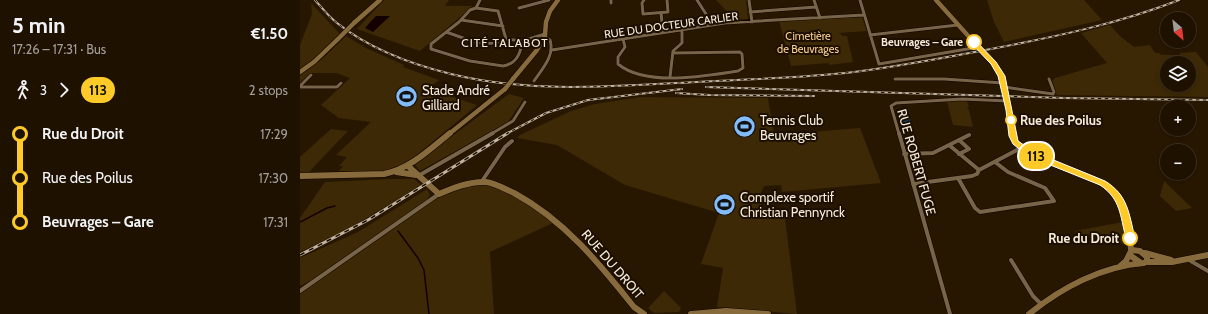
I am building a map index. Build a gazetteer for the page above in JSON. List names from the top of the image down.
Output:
{
  "streets": {
    "street": ["RUE DU DOCTEUR CARLIER", "RUE ROBERT FUGE", "RUE DU DROIT"]
  },
  "districts": ["CITÉ TALABOT"],
  "parks": ["Cimetière de Beuvrages"],
  "places": {
    "other": ["Beuvrages – Gare", "Rue des Poilus", "Rue du Droit"],
    "sports": ["Stade André Gilliard", "Tennis Club Beuvrages", "Complexe sportif Christian Pennynck"]
  },
  "lines": ["bus line 113"],
  "north": "bottom right",
  "page": {
    "heading": ["5 min", "17:26 – 17:31 · Bus", "€1.50"],
    "on_map": "113",
    "map_buttons": ["+", "−"],
    "legs": ["3", "113", "2 stops"],
    "list": [
      {
        "name": "Rue du Droit",
        "value": "17:29"
      },
      {
        "name": "Rue des Poilus",
        "value": "17:30"
      },
      {
        "name": "Beuvrages – Gare",
        "value": "17:31"
      }
    ]
  }
}
